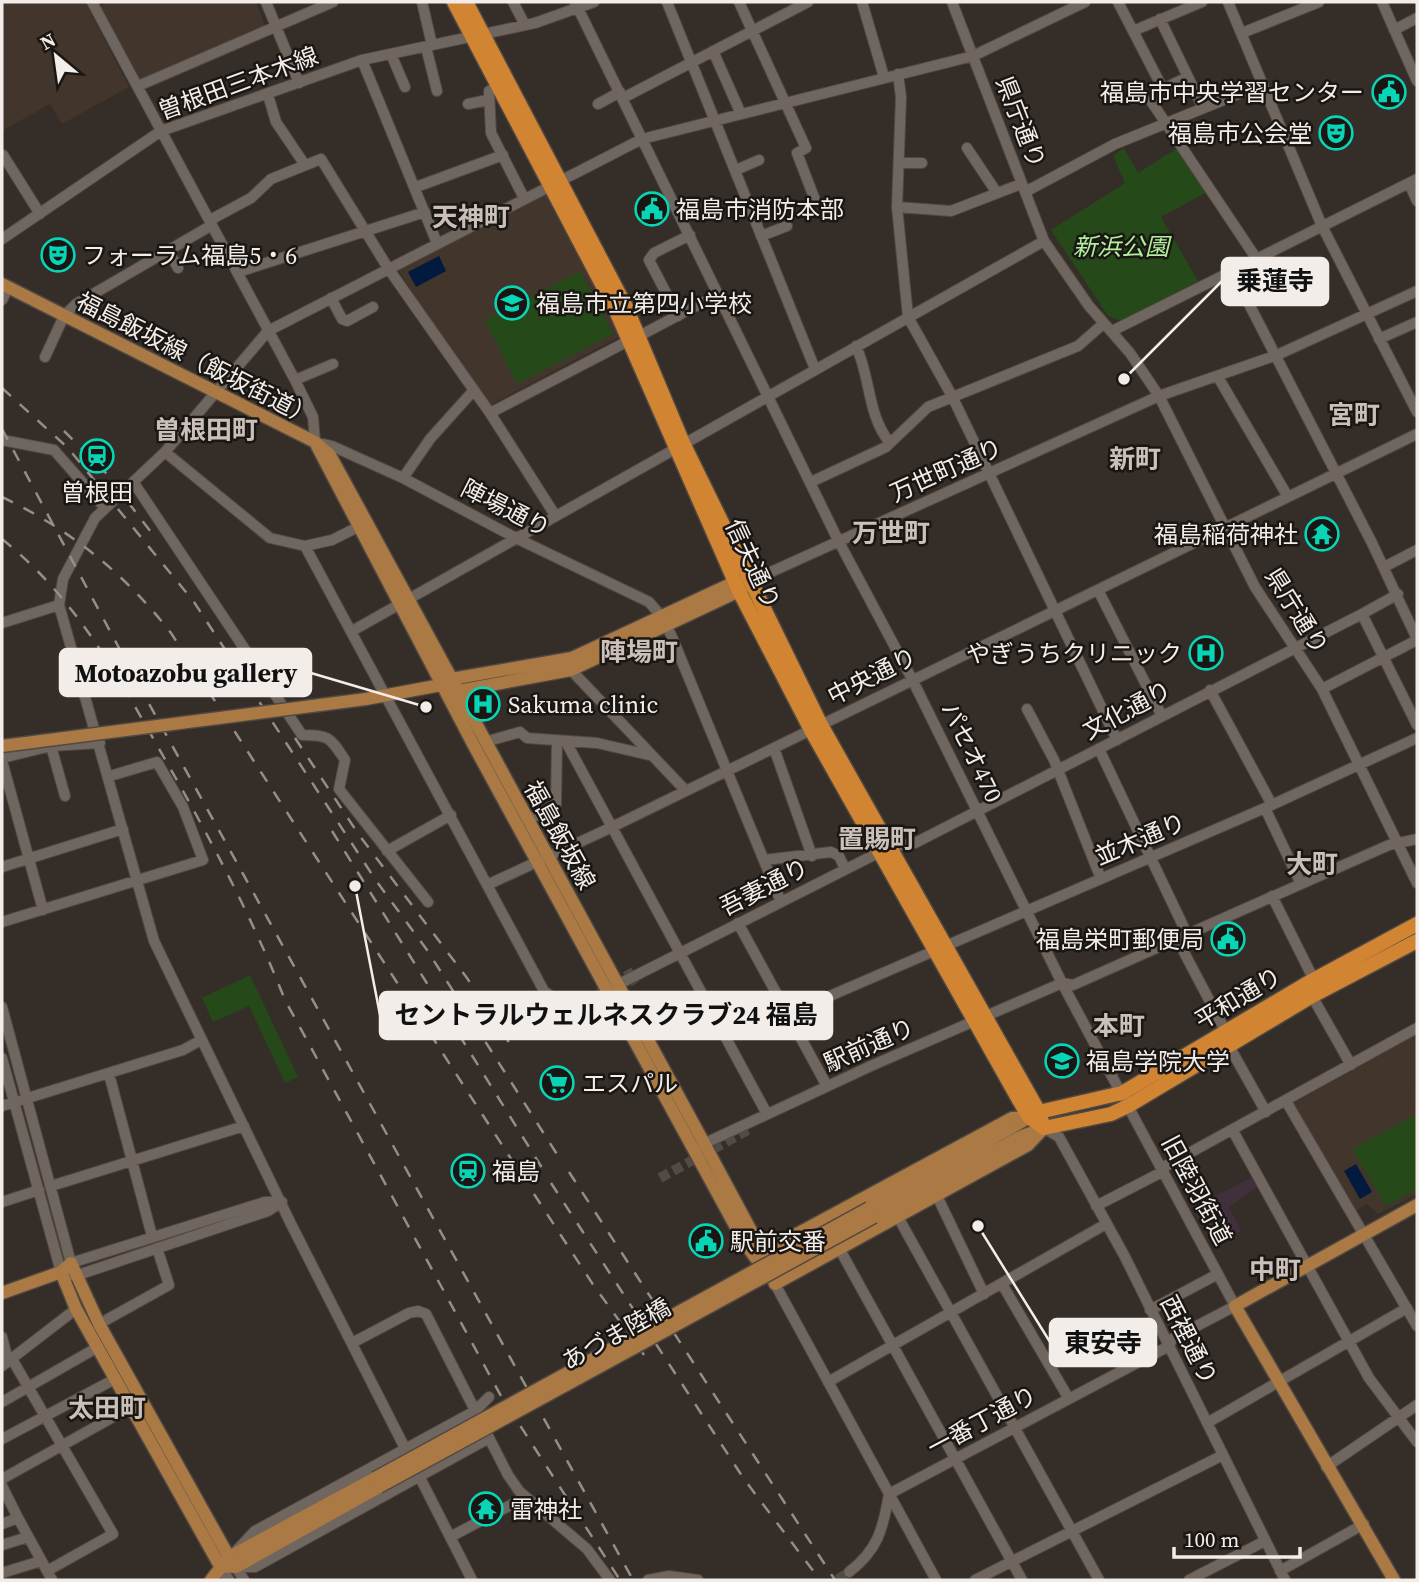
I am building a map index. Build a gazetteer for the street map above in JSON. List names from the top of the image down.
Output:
{
  "streets": {
    "highway": ["信夫通り", "平和通り"],
    "main road": ["福島飯坂線（飯坂街道）", "福島飯坂線", "あづま陸橋"],
    "street": [
      "曽根田三本木線",
      "県庁通り",
      "万世町通り",
      "陣場通り",
      "中央通り",
      "文化通り",
      "パセオ470",
      "並木通り",
      "吾妻通り",
      "駅前通り",
      "旧陸羽街道",
      "西裡通り",
      "一番丁通り"
    ]
  },
  "crossings": [
    ["曽根田三本木線", "信夫通り"],
    ["曽根田三本木線", "パセオ470"],
    ["県庁通り", "万世町通り"],
    ["県庁通り", "中央通り"],
    ["県庁通り", "文化通り"],
    ["県庁通り", "並木通り"],
    ["県庁通り", "駅前通り"],
    ["福島飯坂線（飯坂街道）", "陣場通り"],
    ["福島飯坂線（飯坂街道）", "福島飯坂線"],
    ["万世町通り", "信夫通り"],
    ["万世町通り", "パセオ470"],
    ["信夫通り", "中央通り"],
    ["信夫通り", "並木通り"],
    ["信夫通り", "吾妻通り"],
    ["信夫通り", "平和通り"],
    ["信夫通り", "駅前通り"],
    ["信夫通り", "西裡通り"],
    ["中央通り", "パセオ470"],
    ["中央通り", "福島飯坂線"],
    ["文化通り", "パセオ470"],
    ["文化通り", "吾妻通り"],
    ["パセオ470", "並木通り"],
    ["パセオ470", "吾妻通り"],
    ["パセオ470", "駅前通り"],
    ["パセオ470", "旧陸羽街道"],
    ["福島飯坂線", "吾妻通り"],
    ["福島飯坂線", "駅前通り"],
    ["平和通り", "旧陸羽街道"],
    ["平和通り", "西裡通り"],
    ["駅前通り", "旧陸羽街道"],
    ["旧陸羽街道", "一番丁通り"],
    ["西裡通り", "一番丁通り"]
  ],
  "districts": [
    "天神町",
    "宮町",
    "曽根田町",
    "新町",
    "万世町",
    "陣場町",
    "置賜町",
    "大町",
    "本町",
    "中町",
    "太田町"
  ],
  "parks": ["新浜公園"],
  "places": {
    "public building": [
      "福島市中央学習センター",
      "福島市消防本部",
      "福島栄町郵便局",
      "駅前交番"
    ],
    "theatre": ["福島市公会堂", "フォーラム福島5・6"],
    "school or university": ["福島市立第四小学校", "福島学院大学"],
    "other": [
      "乗蓮寺",
      "Motoazobu gallery",
      "セントラルウェルネスクラブ24 福島",
      "東安寺"
    ],
    "station": ["曽根田", "福島"],
    "temple": ["福島稲荷神社", "雷神社"],
    "hospital": ["やぎうちクリニック", "Sakuma clinic"],
    "supermarket": ["エスパル"]
  },
  "scale_bar": "100 m",
  "north": "top left"
}
